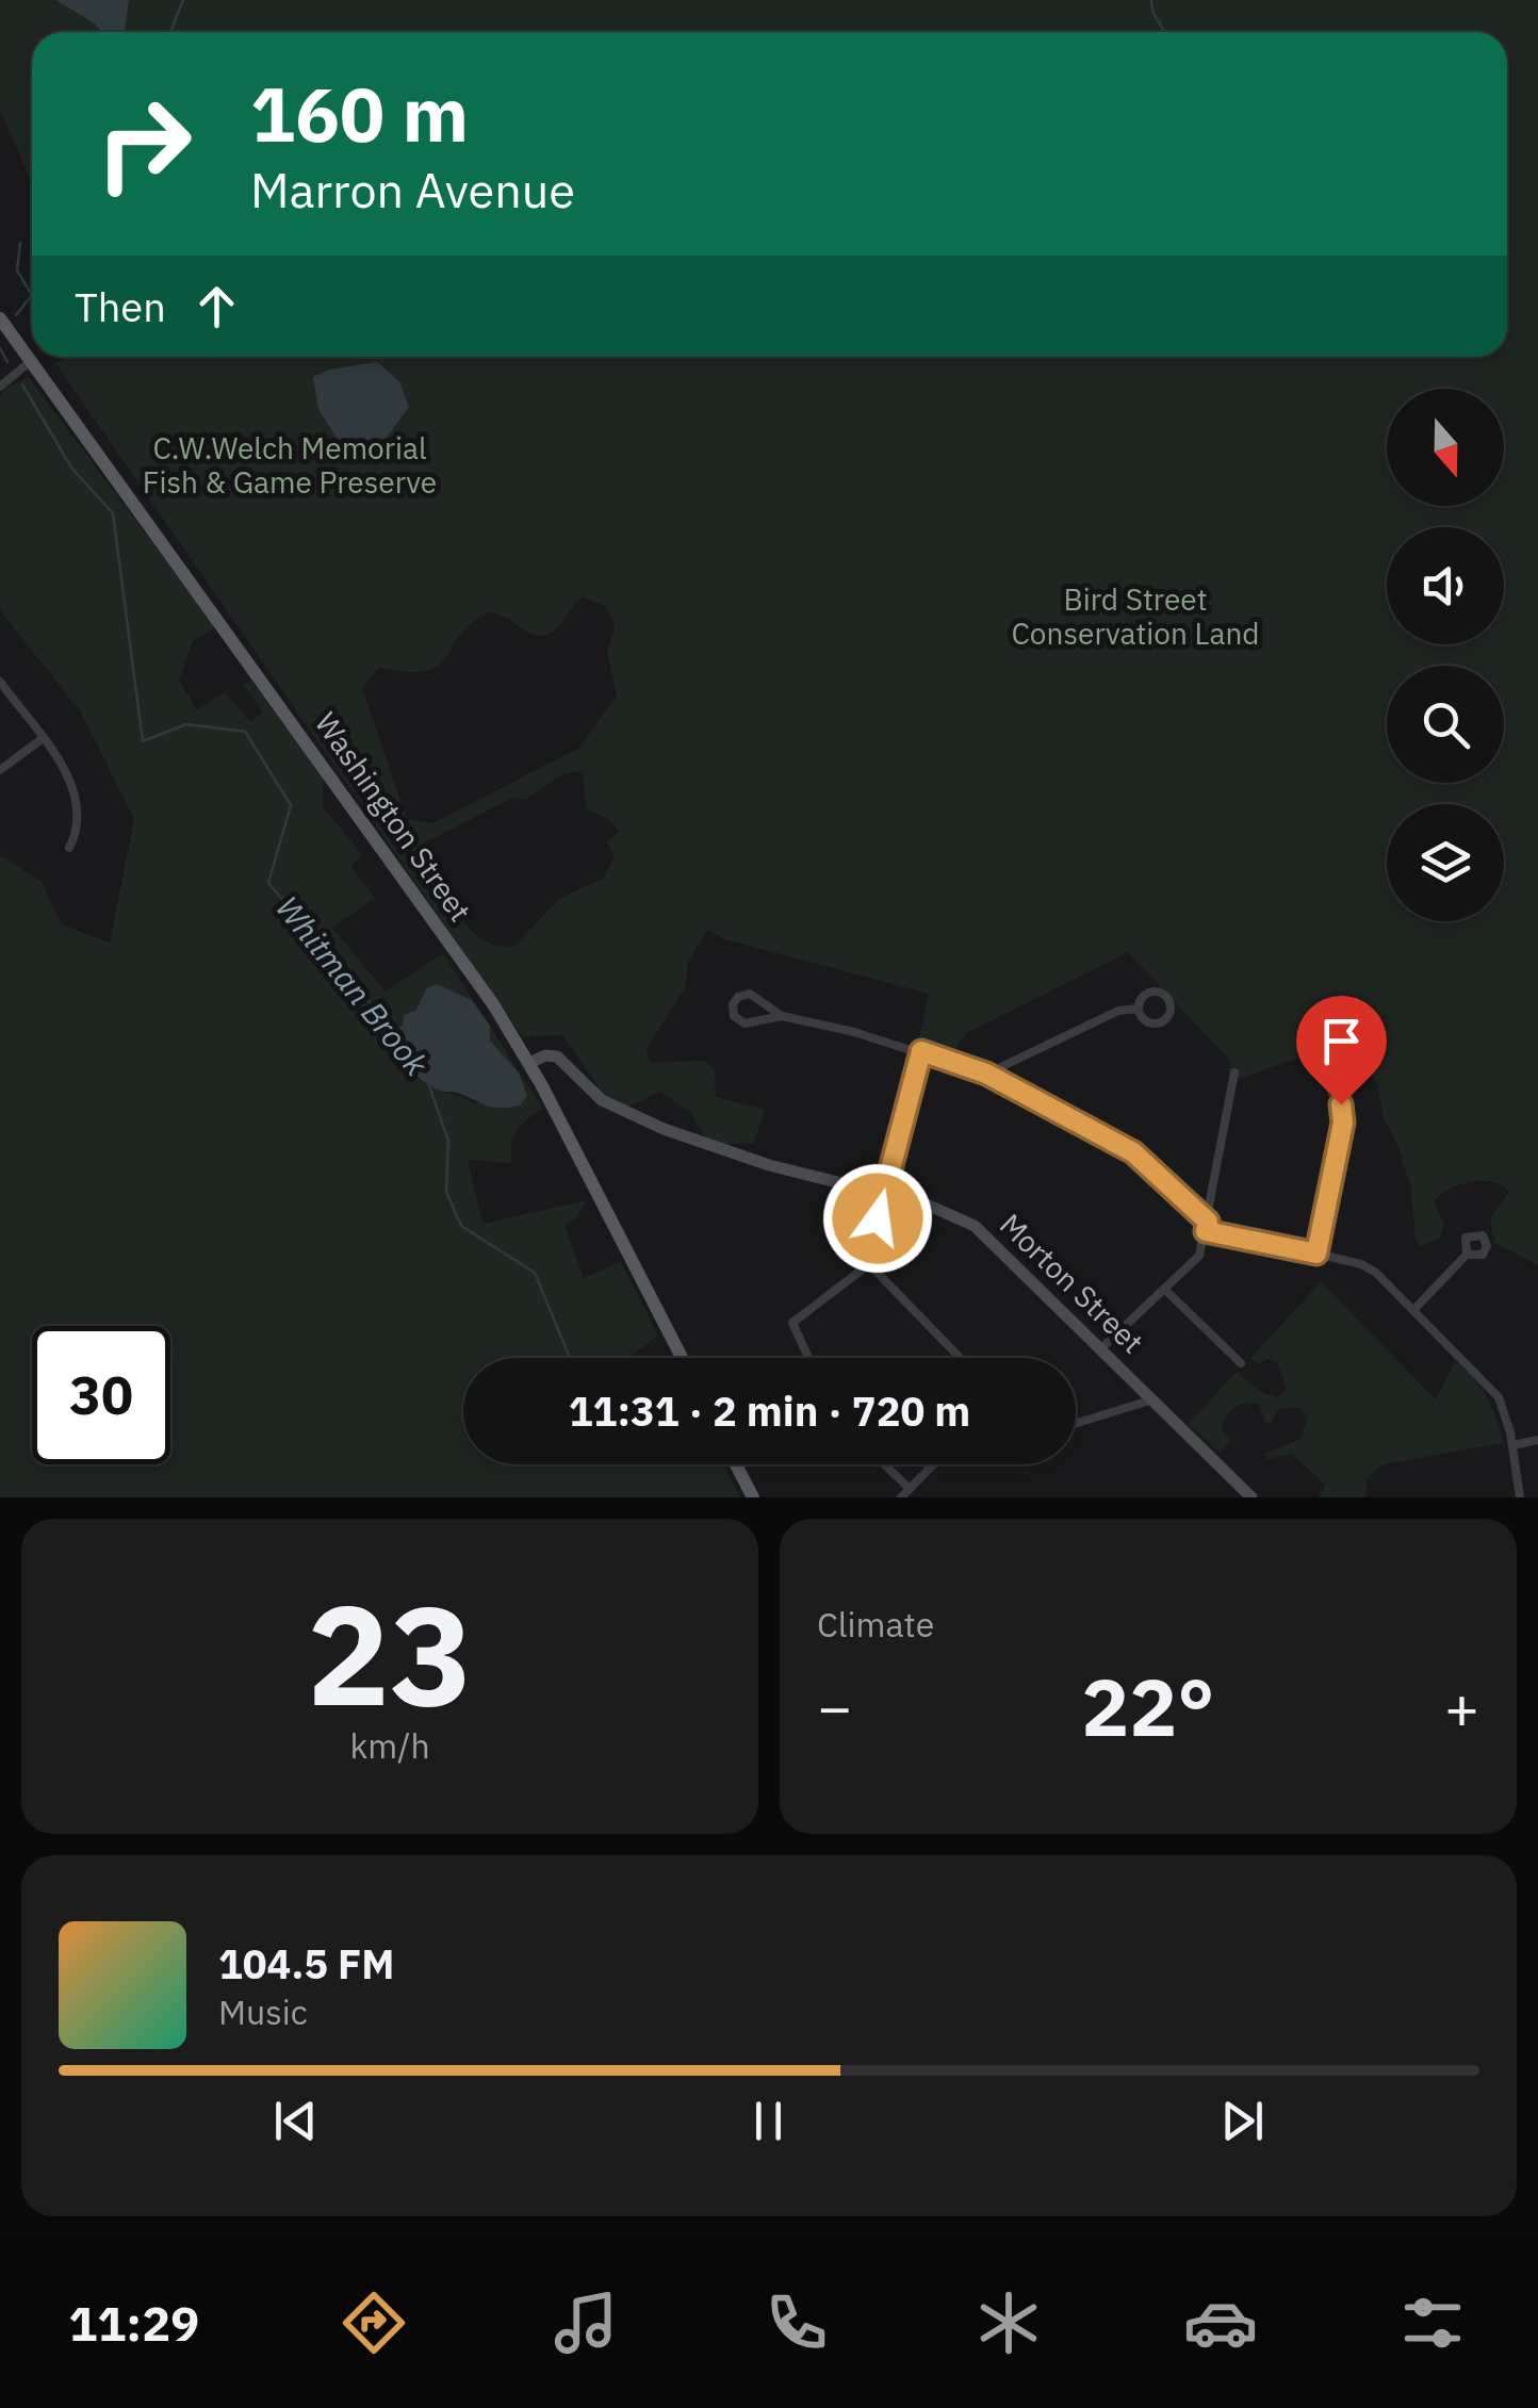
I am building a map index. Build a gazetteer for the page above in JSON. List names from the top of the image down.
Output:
{
  "streets": {
    "main road": ["Washington Street"],
    "street": ["Morton Street"]
  },
  "crossings": [
    ["Washington Street", "Morton Street"]
  ],
  "water": ["Whitman Brook"],
  "parks": ["C.W.Welch Memorial Fish & Game Preserve", "Bird Street Conservation Land"],
  "north": "bottom",
  "page": {
    "turn": ["160 m", "Marron Avenue"],
    "then": "Then",
    "limit": "30",
    "trip": "11:31 · 2 min · 720 m",
    "tile": [
      ["23", "km/h"],
      "Climate"
    ],
    "heat": ["−", "22°", "+"],
    "song": ["104.5 FM", "Music"],
    "tabs": "11:29"
  }
}
